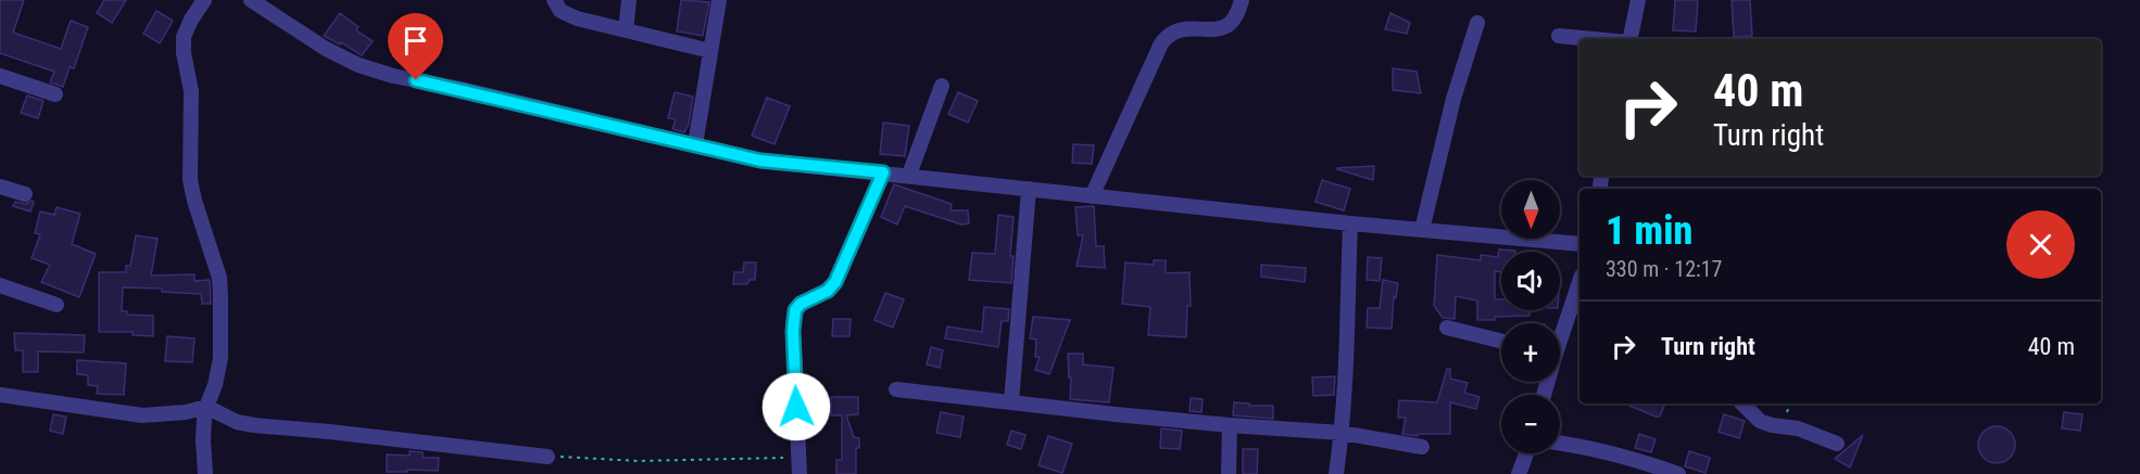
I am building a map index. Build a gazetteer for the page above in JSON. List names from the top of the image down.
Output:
{
  "north": "bottom",
  "page": {
    "turn": ["40 m", "Turn right"],
    "map_buttons": ["+", "−"],
    "heading": ["1 min", "330 m · 12:17"],
    "list": [
      {
        "name": "Turn right",
        "value": "40 m"
      }
    ]
  }
}
